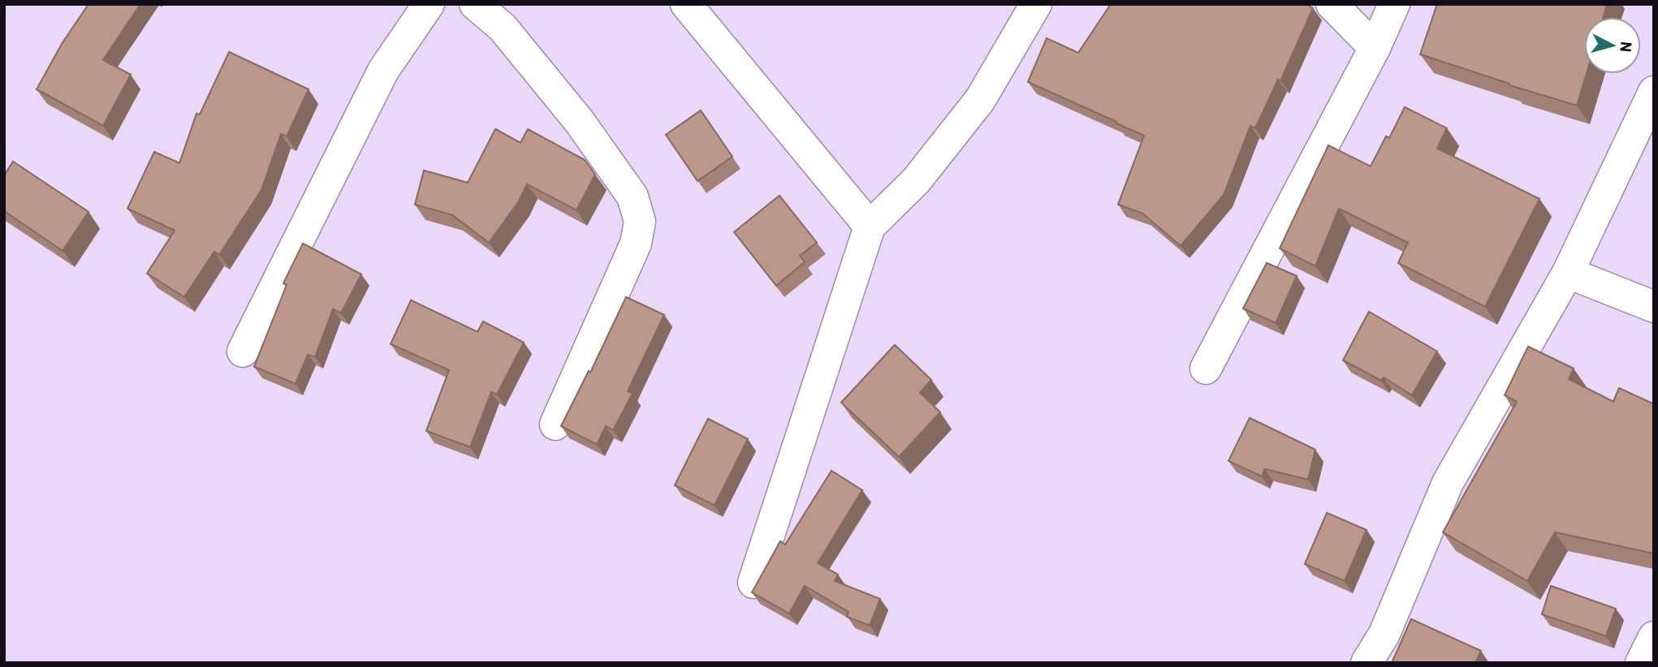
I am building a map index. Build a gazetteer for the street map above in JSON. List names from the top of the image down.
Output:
{
  "north": "right"
}
